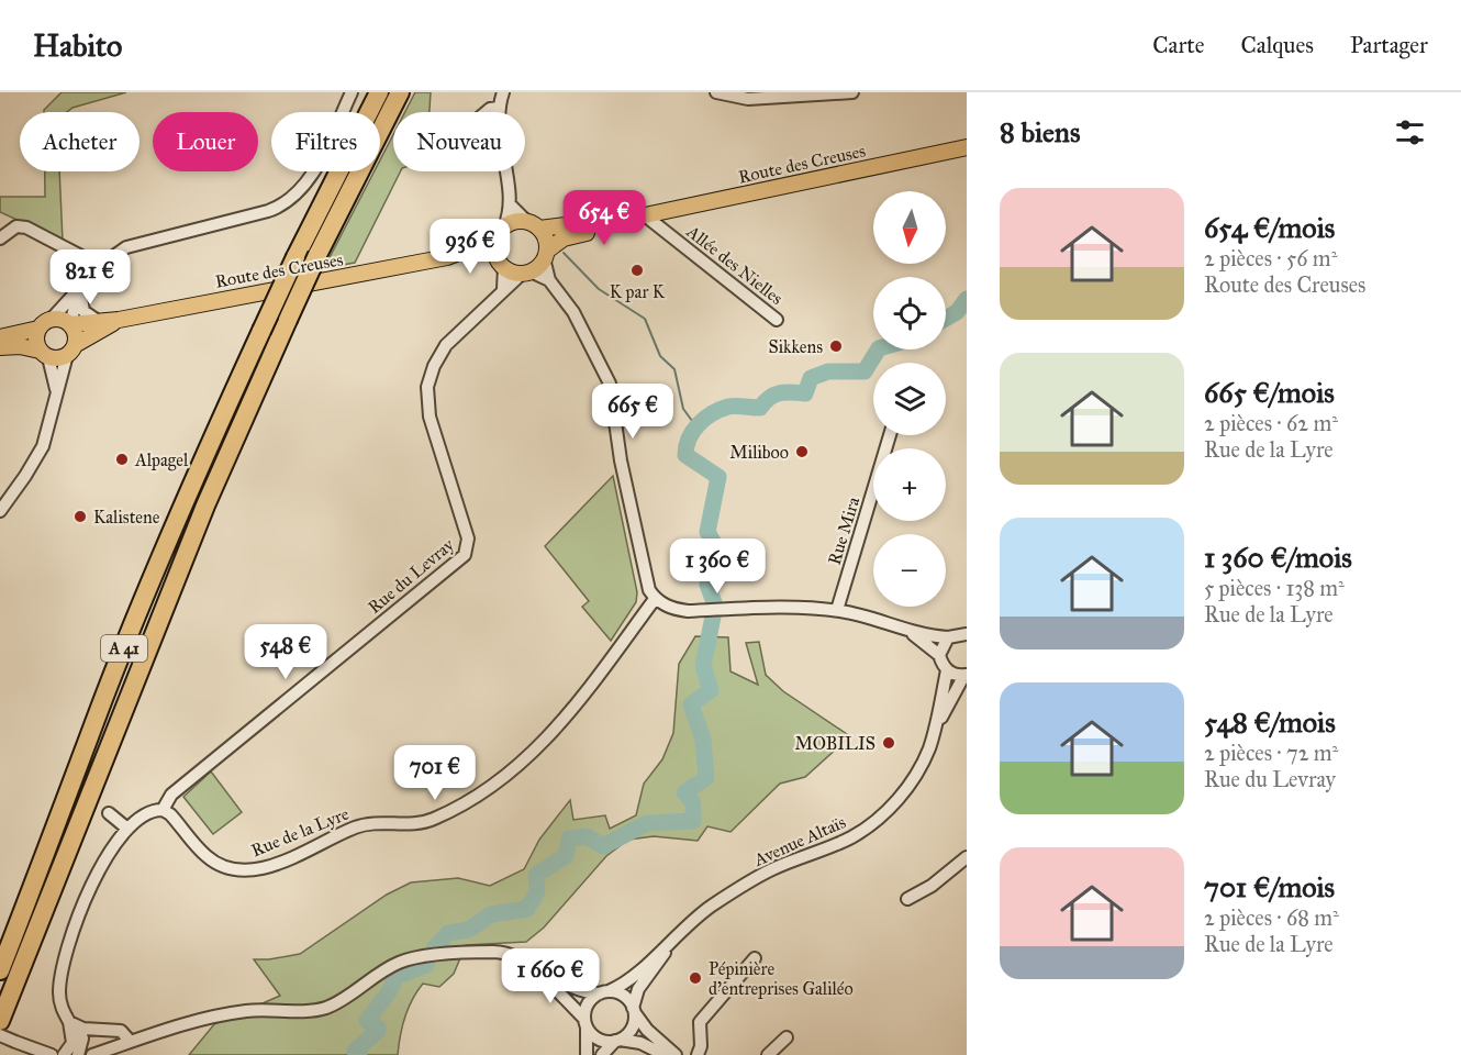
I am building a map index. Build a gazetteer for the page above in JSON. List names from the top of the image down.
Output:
{
  "streets": {
    "highway": ["A 41"],
    "main road": ["Route des Creuses"],
    "street": [
      "Allée des Nielles",
      "Rue Mira",
      "Rue du Levray",
      "Rue de la Lyre",
      "Avenue Altaïs"
    ]
  },
  "crossings": [
    ["Route des Creuses", "Allée des Nielles"],
    ["Route des Creuses", "Rue du Levray"],
    ["Rue du Levray", "Rue de la Lyre"]
  ],
  "places": [
    "K par K",
    "Sikkens",
    "Miliboo",
    "Alpagel",
    "Kalistene",
    "MOBILIS",
    "Pépinière d'entreprises Galiléo"
  ],
  "north": "bottom",
  "page": {
    "header": "Habito",
    "nav": ["Carte", "Calques", "Partager"],
    "heading": "8 biens",
    "chip": [
      "Acheter",
      "Louer",
      "Filtres",
      "Nouveau"
    ],
    "list": [
      {
        "name": "654 €/mois",
        "note": "2 pièces · 56 m² · Route des Creuses"
      },
      {
        "name": "665 €/mois",
        "note": "2 pièces · 62 m² · Rue de la Lyre"
      },
      {
        "name": "1 360 €/mois",
        "note": "5 pièces · 138 m² · Rue de la Lyre"
      },
      {
        "name": "548 €/mois",
        "note": "2 pièces · 72 m² · Rue du Levray"
      },
      {
        "name": "701 €/mois",
        "note": "2 pièces · 68 m² · Rue de la Lyre"
      }
    ],
    "price": [
      "654 €",
      "936 €",
      "821 €",
      "665 €",
      "1 360 €",
      "548 €",
      "701 €",
      "1 660 €"
    ],
    "map_buttons": ["+", "−"]
  }
}
